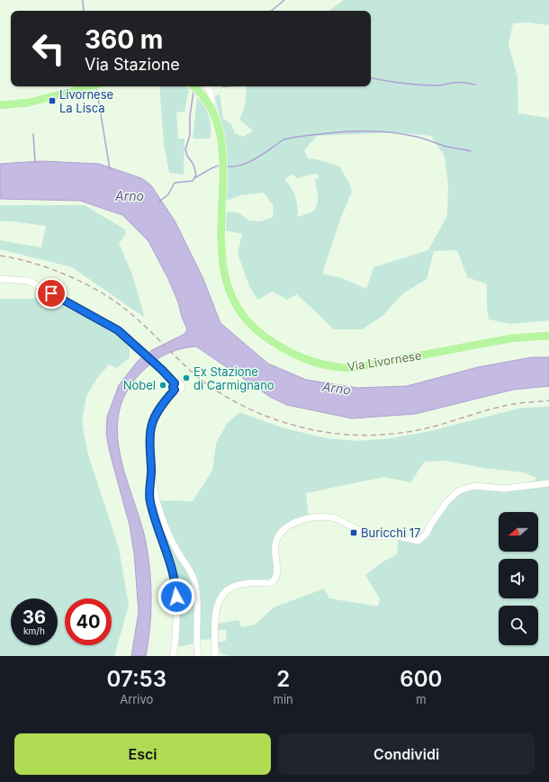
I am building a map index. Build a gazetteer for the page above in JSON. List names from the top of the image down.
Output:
{
  "streets": {
    "main road": ["Via Livornese"]
  },
  "water": ["Arno"],
  "places": {
    "transit": ["Livornese La Lisca", "Buricchi 17"],
    "other": ["Ex Stazione di Carmignano", "Nobel"]
  },
  "north": "left",
  "page": {
    "turn": ["360 m", "Via Stazione"],
    "speed": "36 km/h",
    "limit": "40",
    "eta": [
      "07:53",
      "Arrivo",
      "2",
      "min",
      "600",
      "m"
    ],
    "buttons": ["Esci", "Condividi"]
  }
}
